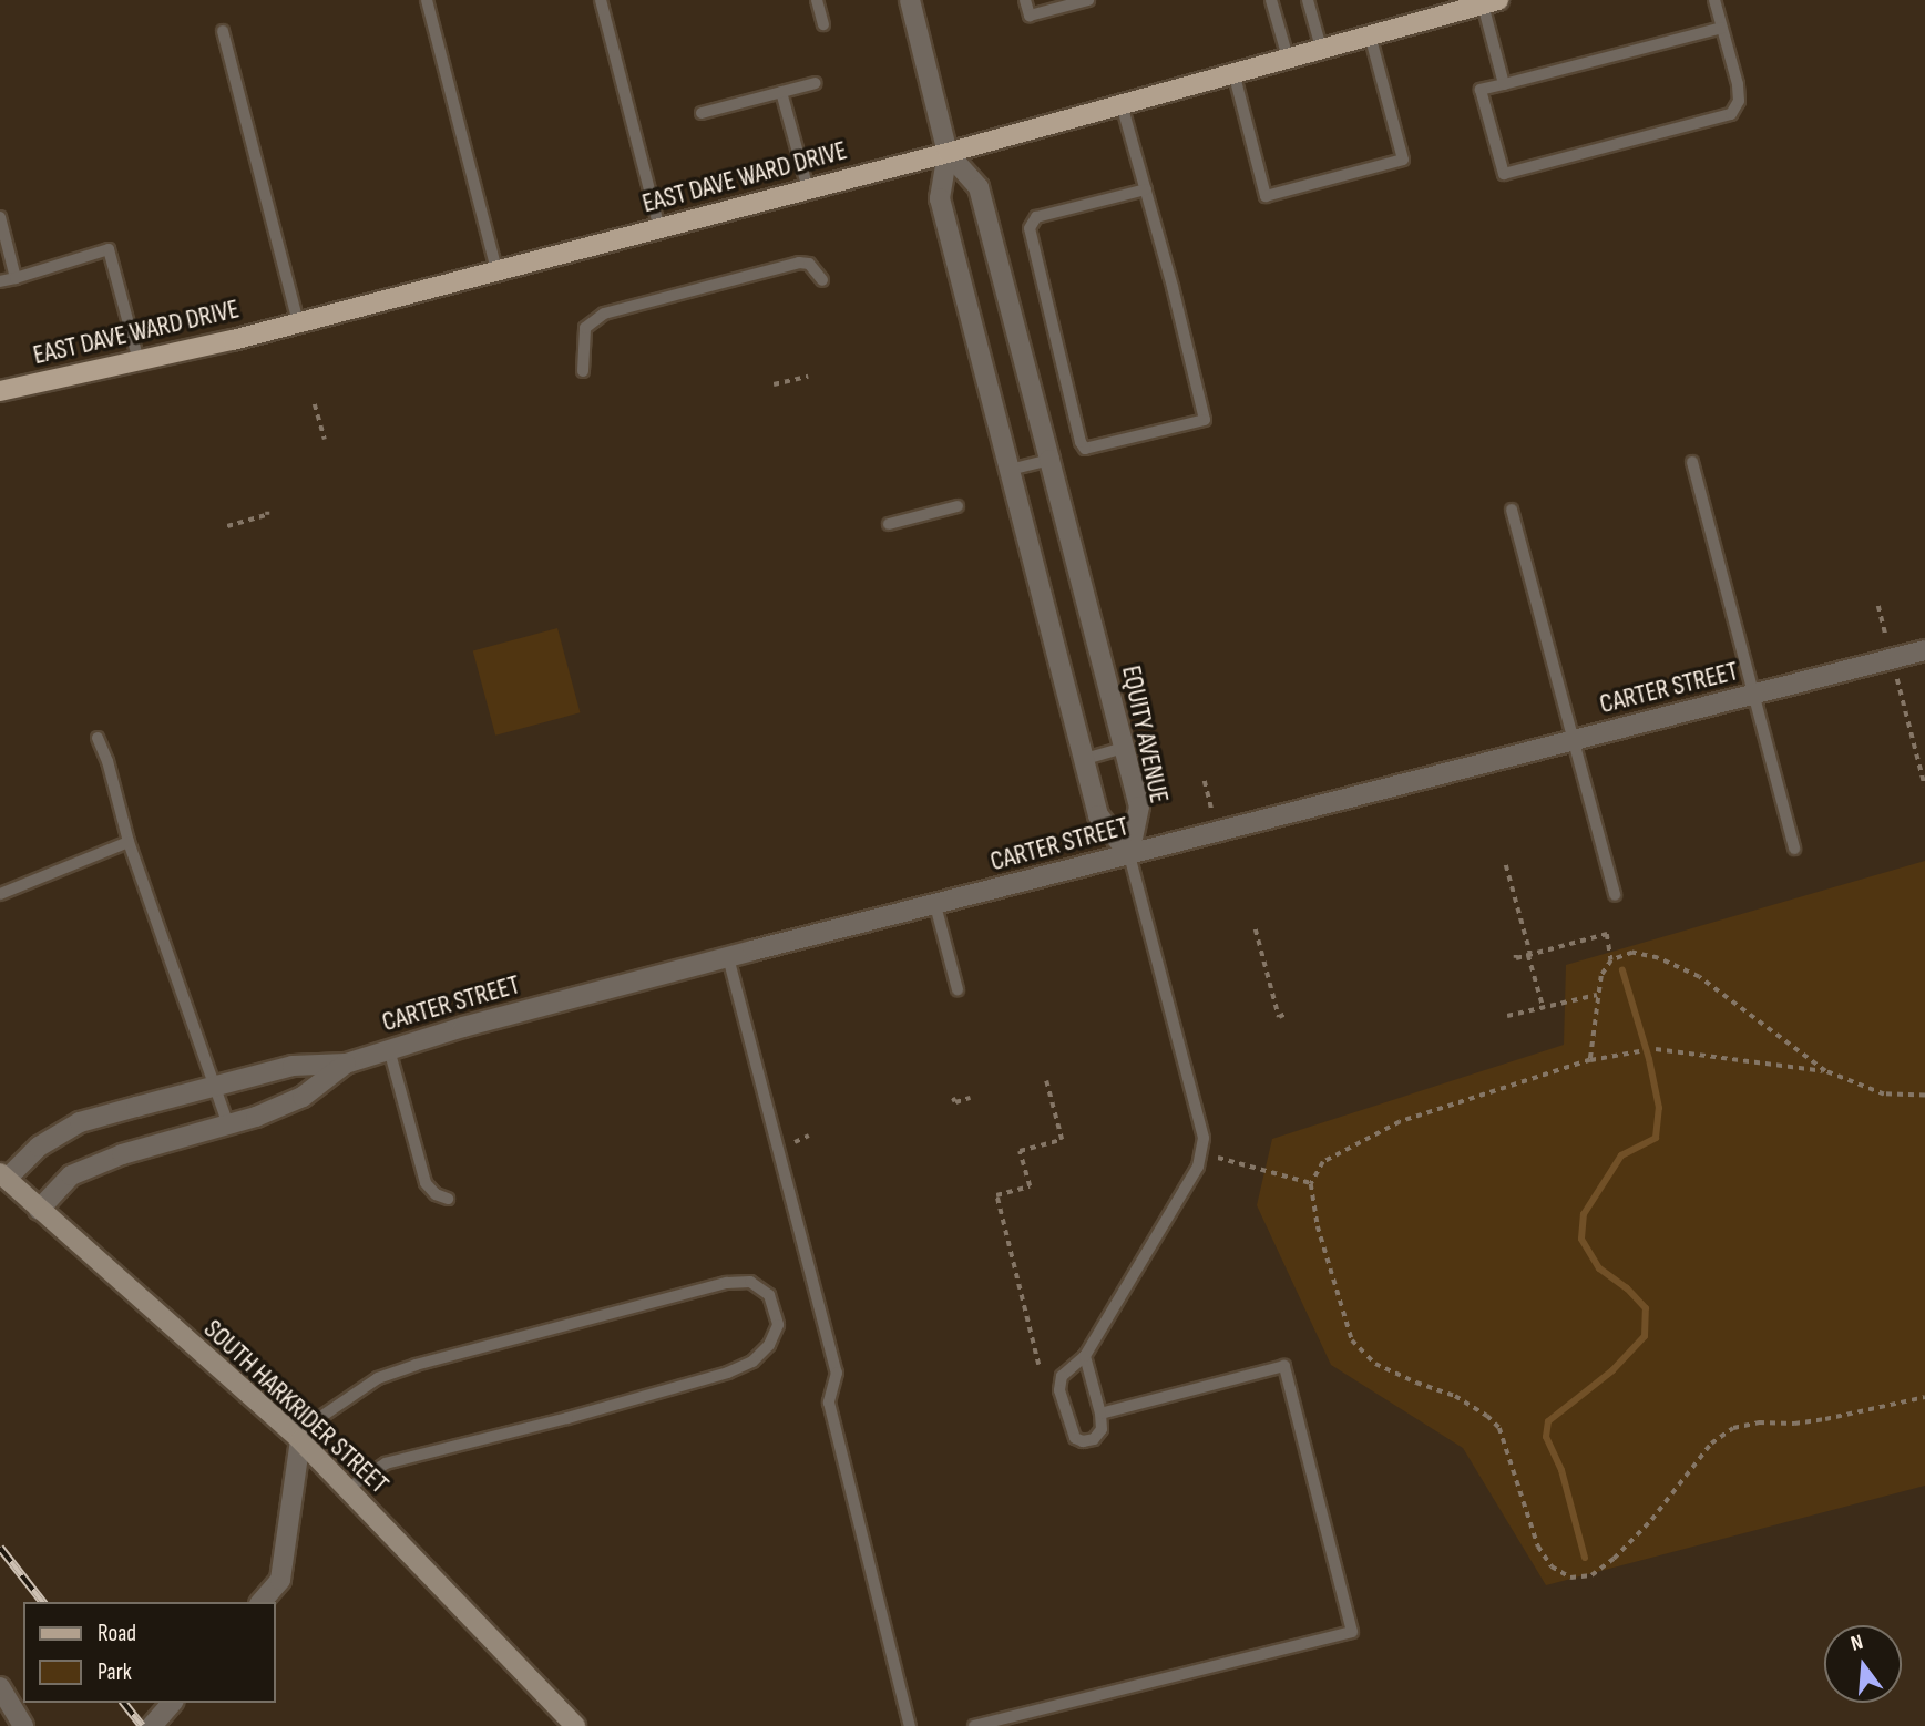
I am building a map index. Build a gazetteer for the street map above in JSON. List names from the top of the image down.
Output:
{
  "streets": {
    "main road": ["EAST DAVE WARD DRIVE", "SOUTH HARKRIDER STREET"],
    "street": ["CARTER STREET", "EQUITY AVENUE"]
  },
  "crossings": [
    ["EAST DAVE WARD DRIVE", "EQUITY AVENUE"],
    ["CARTER STREET", "EQUITY AVENUE"],
    ["CARTER STREET", "SOUTH HARKRIDER STREET"]
  ],
  "legend": ["Road", "Park"],
  "north": "top"
}
